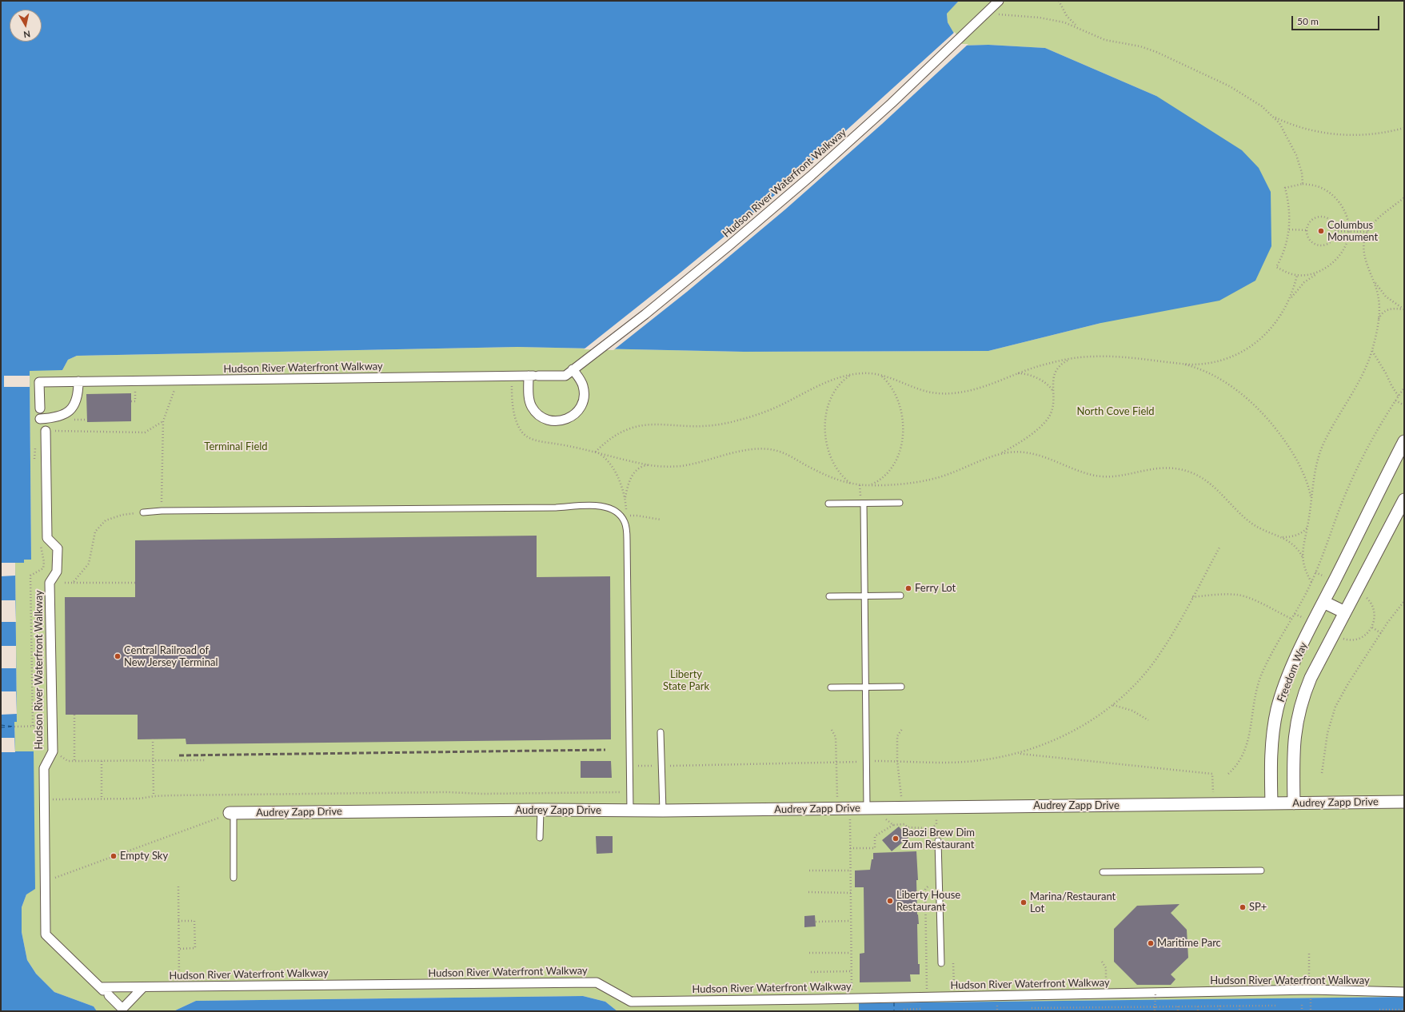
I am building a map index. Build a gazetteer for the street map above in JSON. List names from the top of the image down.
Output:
{
  "streets": {
    "street": ["Hudson River Waterfront Walkway", "Freedom Way", "Audrey Zapp Drive"]
  },
  "crossings": [
    ["Freedom Way", "Audrey Zapp Drive"]
  ],
  "parks": ["North Cove Field", "Terminal Field", "Liberty State Park"],
  "places": [
    "Columbus Monument",
    "Ferry Lot",
    "Central Railroad of New Jersey Terminal",
    "Baozi Brew Dim Zum Restaurant",
    "Empty Sky",
    "Liberty House Restaurant",
    "Marina/Restaurant Lot",
    "SP+",
    "Maritime Parc"
  ],
  "scale_bar": "50 m",
  "north": "bottom"
}
